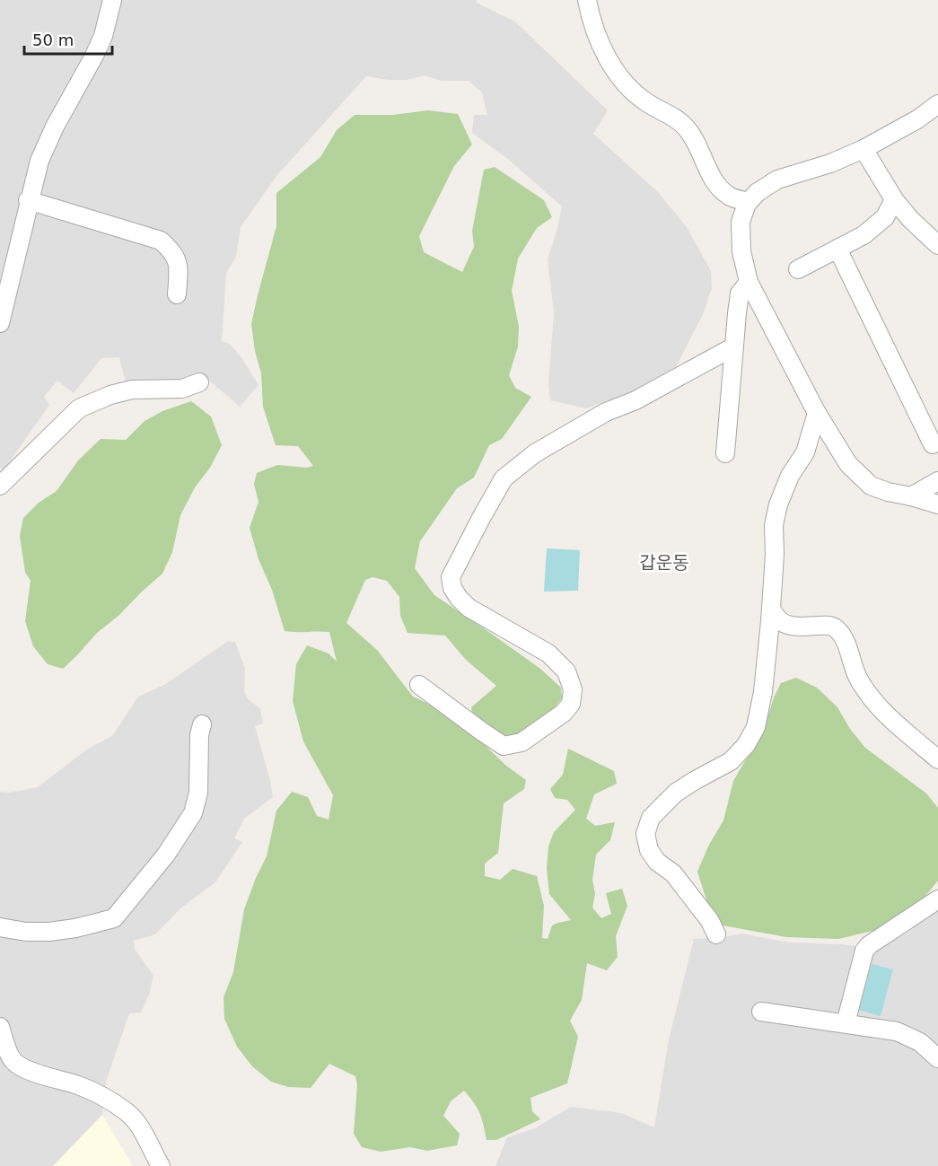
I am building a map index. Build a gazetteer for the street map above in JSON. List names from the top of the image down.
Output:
{
  "districts": ["갑운동"],
  "scale_bar": "50 m"
}
